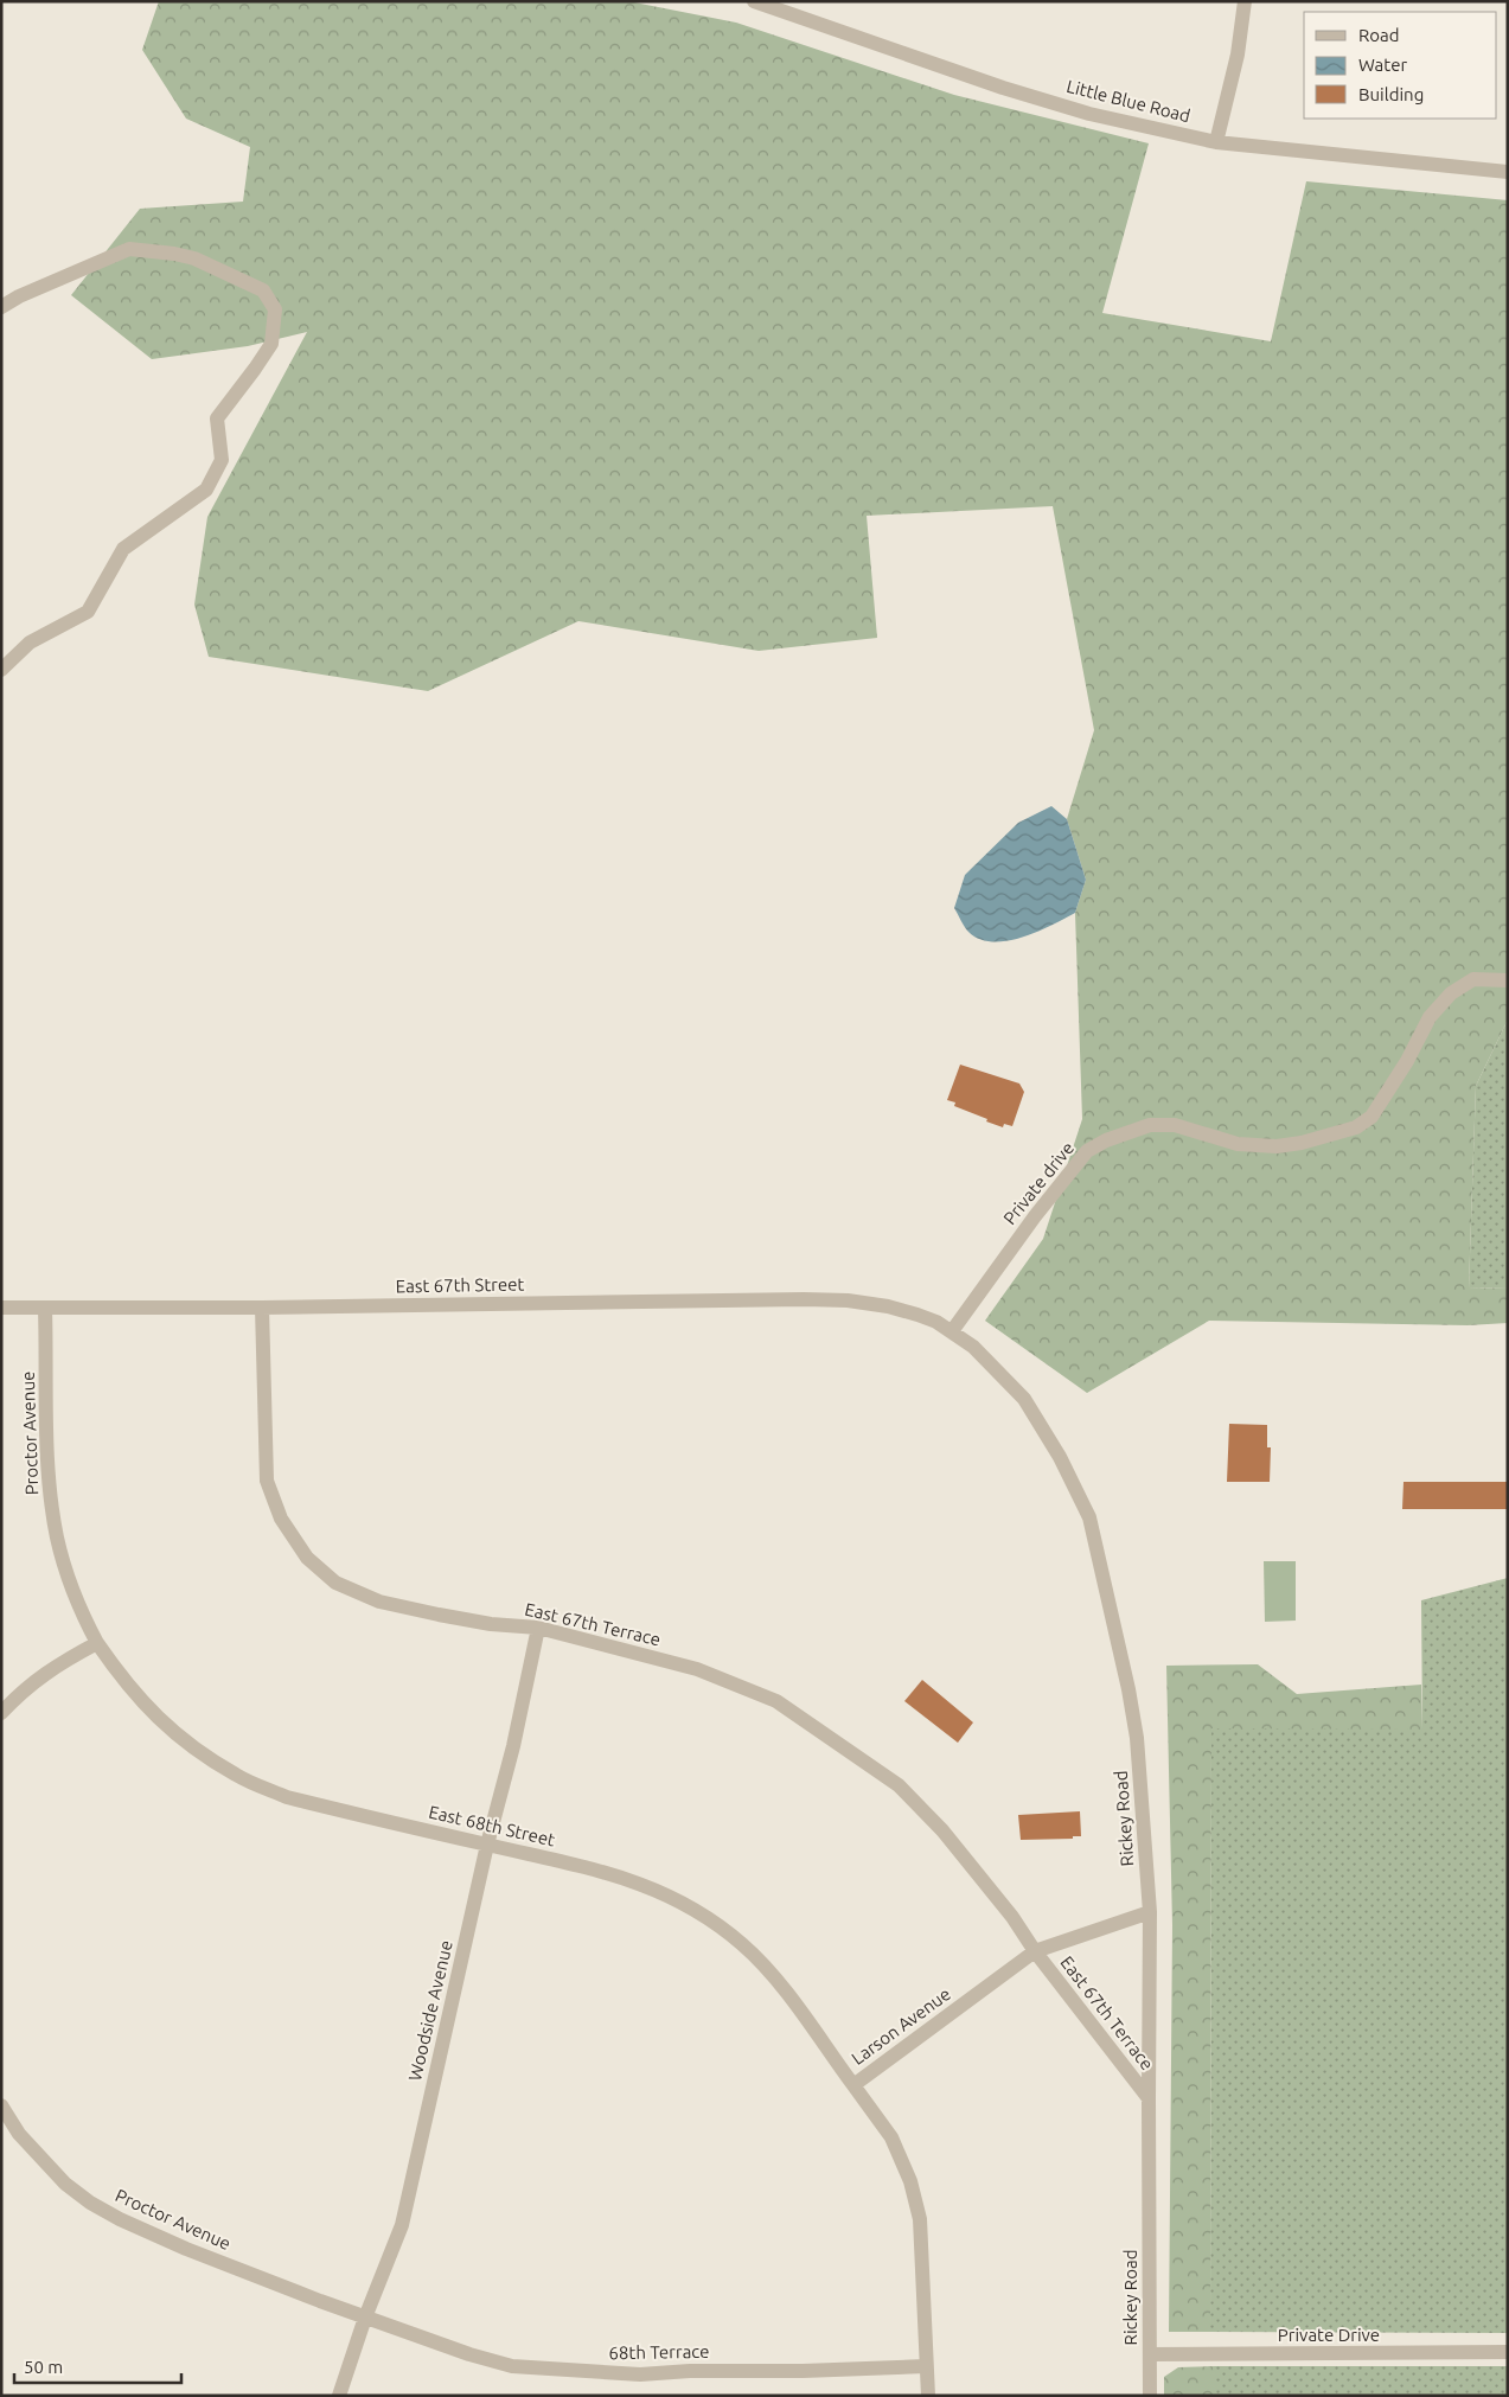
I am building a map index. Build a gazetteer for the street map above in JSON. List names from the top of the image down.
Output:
{
  "streets": {
    "street": [
      "Little Blue Road",
      "Private drive",
      "East 67th Street",
      "Proctor Avenue",
      "East 67th Terrace",
      "Rickey Road",
      "East 68th Street",
      "Woodside Avenue",
      "Larson Avenue",
      "Private Drive",
      "68th Terrace"
    ]
  },
  "crossings": [
    ["Private drive", "Rickey Road"],
    ["East 67th Street", "Proctor Avenue"],
    ["East 67th Street", "East 67th Terrace"],
    ["East 67th Street", "Rickey Road"],
    ["Proctor Avenue", "East 68th Street"],
    ["Proctor Avenue", "Woodside Avenue"],
    ["Proctor Avenue", "68th Terrace"],
    ["East 67th Terrace", "Rickey Road"],
    ["East 67th Terrace", "Woodside Avenue"],
    ["East 67th Terrace", "Larson Avenue"],
    ["Rickey Road", "Private Drive"],
    ["East 68th Street", "Woodside Avenue"],
    ["East 68th Street", "Larson Avenue"],
    ["Woodside Avenue", "68th Terrace"],
    ["Larson Avenue", "68th Terrace"]
  ],
  "legend": ["Road", "Water", "Building"],
  "scale_bar": "50 m"
}
